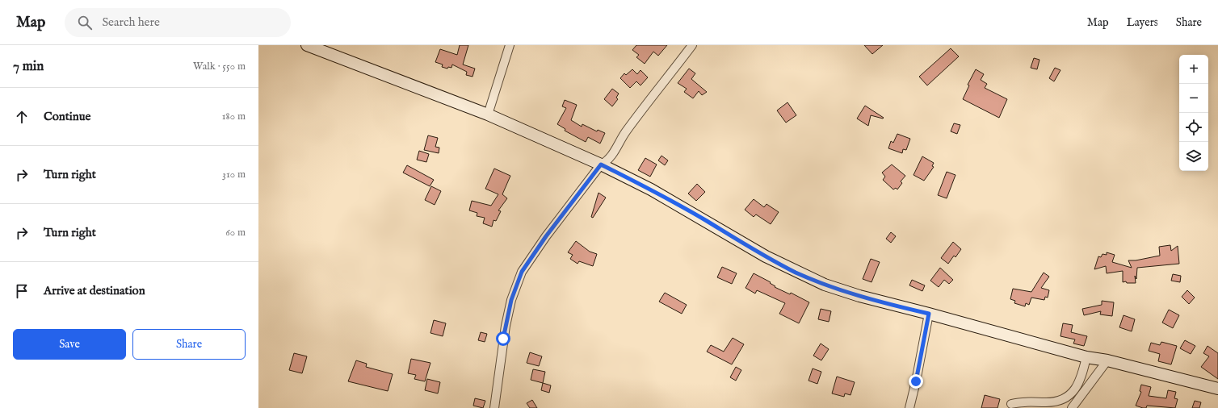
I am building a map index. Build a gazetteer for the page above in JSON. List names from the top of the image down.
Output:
{
  "page": {
    "header": "Map",
    "search": "Search here",
    "nav": ["Map", "Layers", "Share"],
    "heading": ["7 min", "Walk · 550 m"],
    "map_buttons": ["+", "−"],
    "list": [
      ["Continue", "180 m"],
      ["Turn right", "310 m"],
      ["Turn right", "60 m"],
      "Arrive at destination"
    ],
    "buttons": ["Save", "Share"]
  }
}
